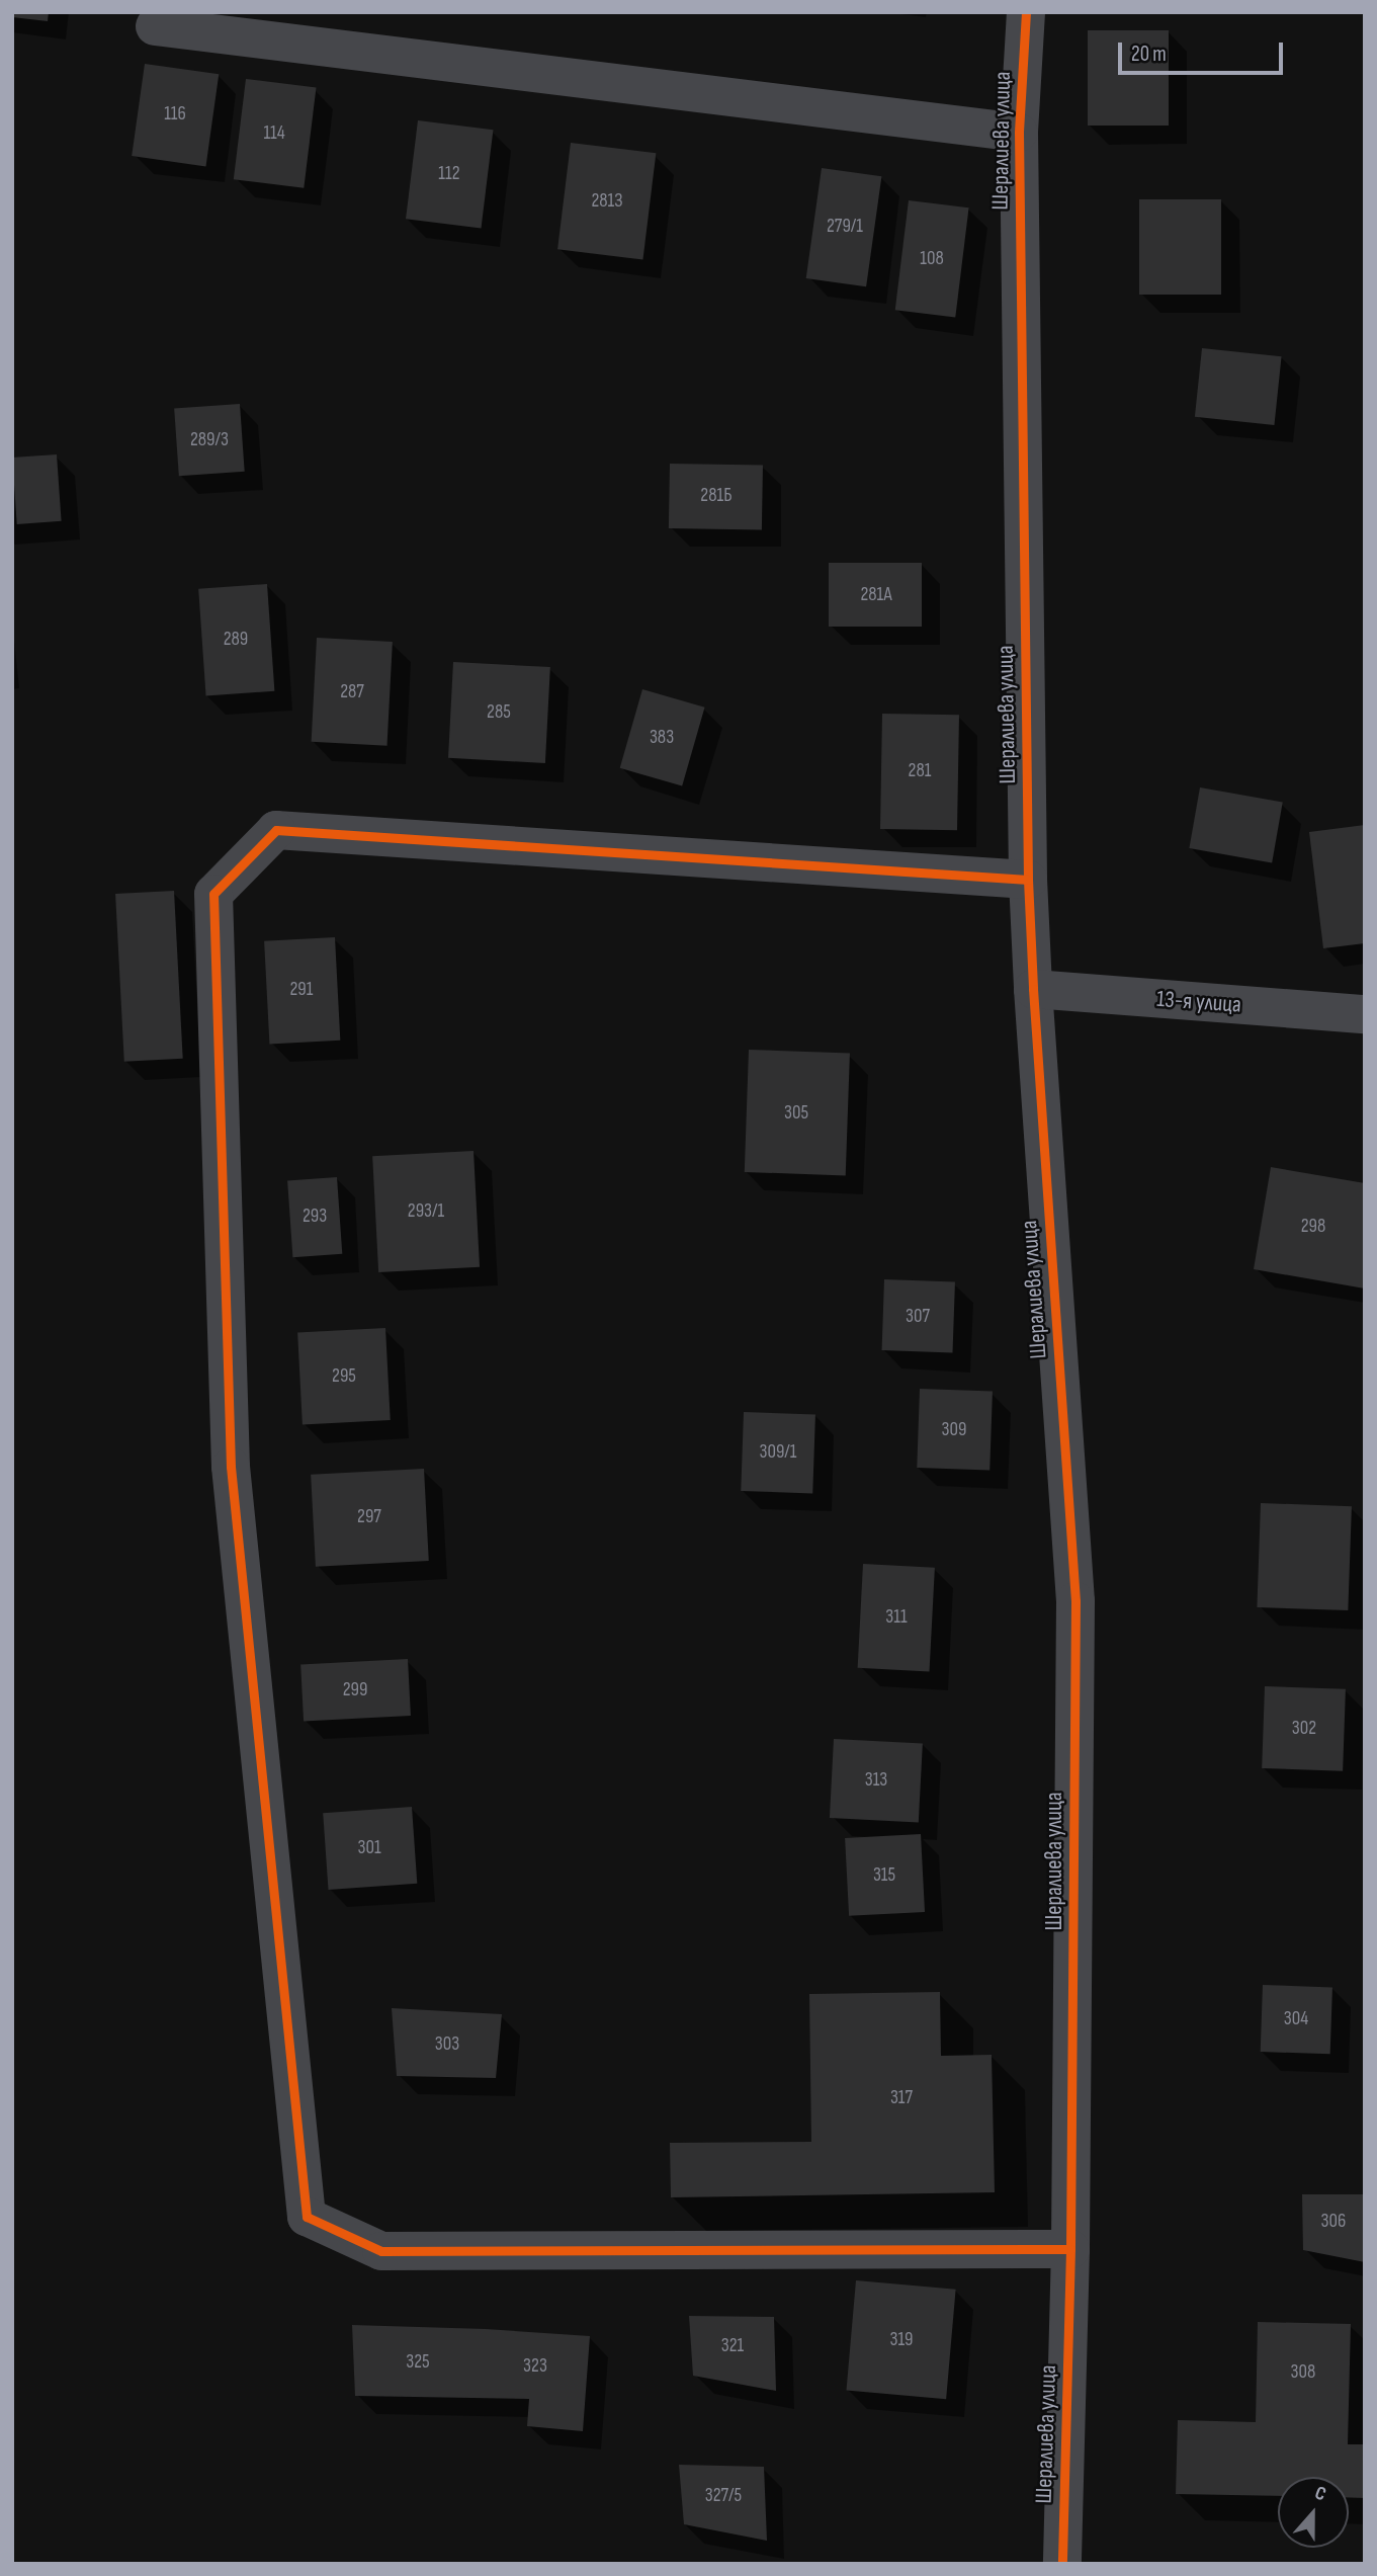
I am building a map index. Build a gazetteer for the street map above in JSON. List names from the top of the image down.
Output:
{
  "streets": {
    "street": ["Шералиева улица", "13-я улица"]
  },
  "crossings": [
    ["Шералиева улица", "13-я улица"]
  ],
  "house_numbers": [
    "116",
    "114",
    "112",
    "281З",
    "279/1",
    "108",
    "289/3",
    "281Б",
    "281А",
    "289",
    "287",
    "285",
    "383",
    "281",
    "291",
    "305",
    "293/1",
    "293",
    "298",
    "307",
    "295",
    "309",
    "309/1",
    "297",
    "311",
    "299",
    "302",
    "313",
    "301",
    "315",
    "304",
    "303",
    "317",
    "306",
    "319",
    "321",
    "325",
    "323",
    "308",
    "327/5"
  ],
  "scale_bar": "20 m",
  "north": "top"
}
